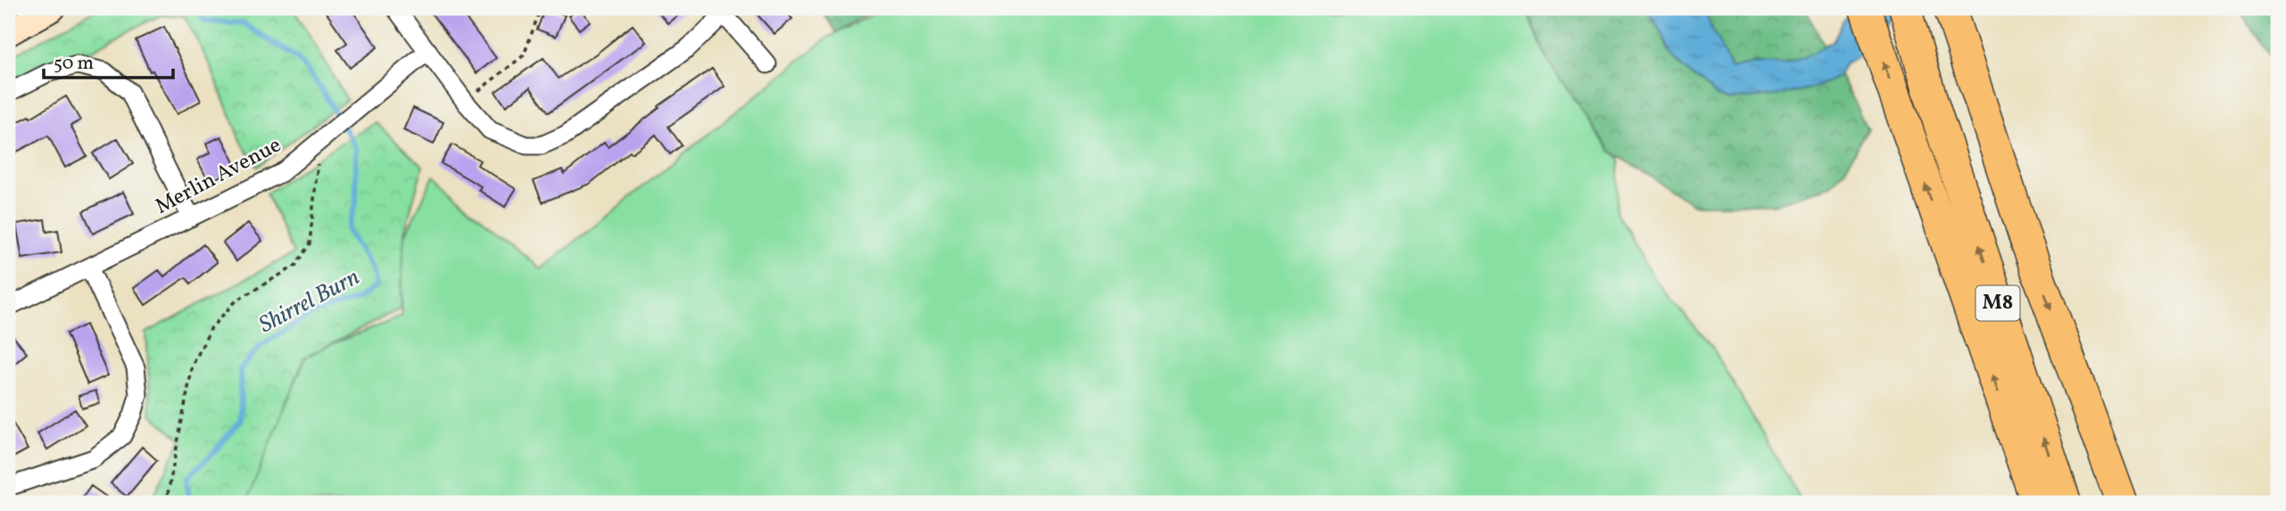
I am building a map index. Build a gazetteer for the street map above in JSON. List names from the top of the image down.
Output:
{
  "streets": {
    "highway": ["M8"],
    "street": ["Merlin Avenue"]
  },
  "water": ["Shirrel Burn"],
  "scale_bar": "50 m"
}
